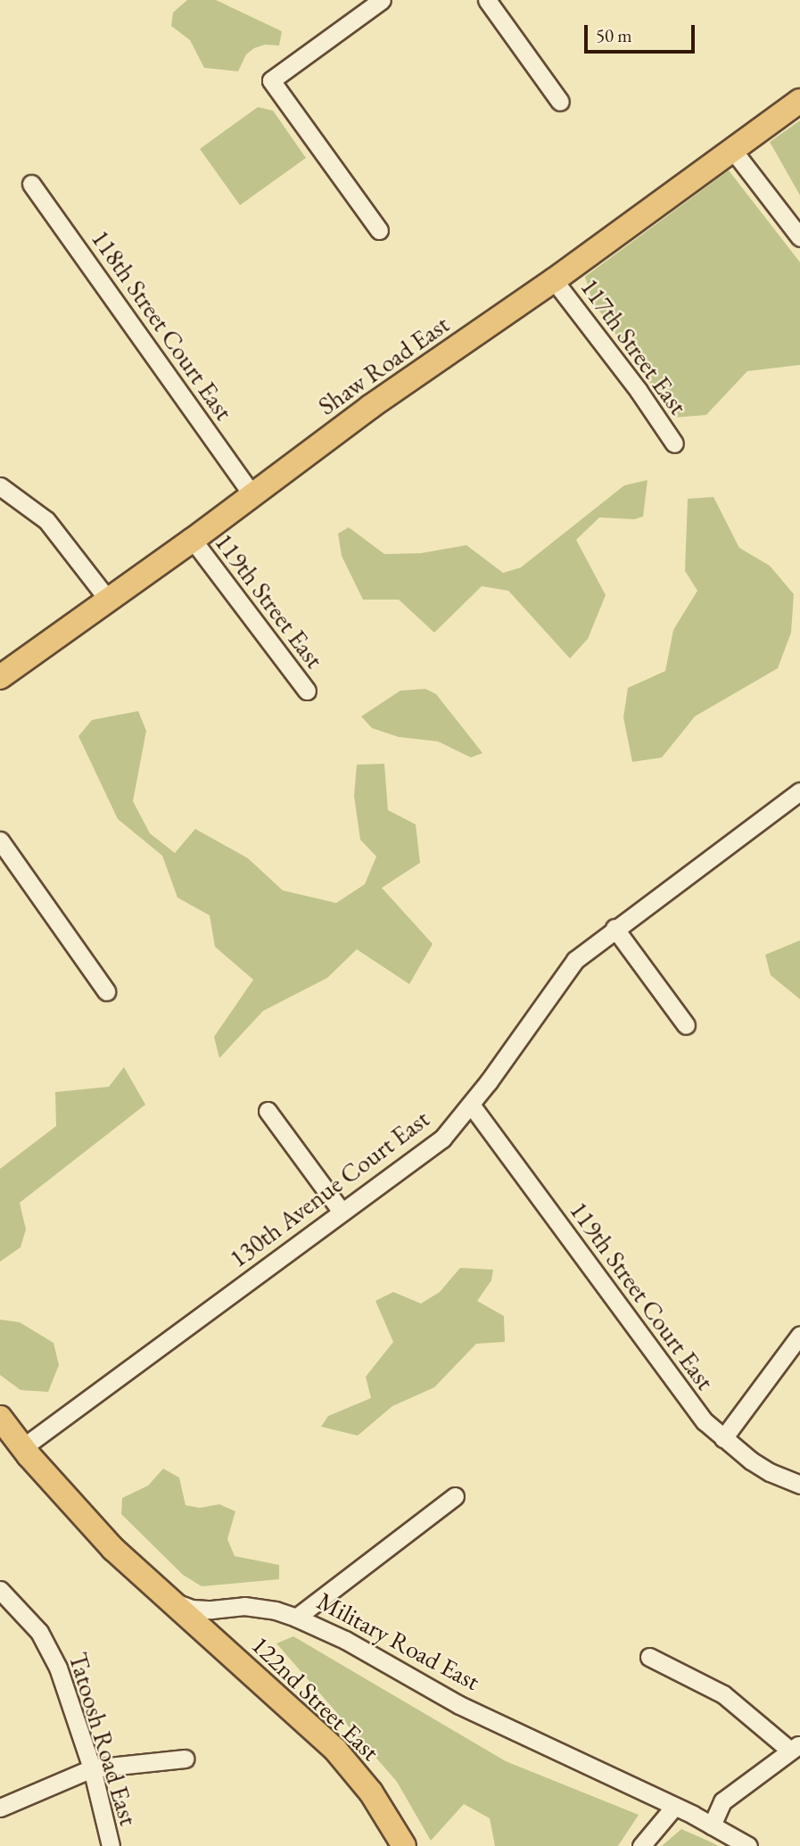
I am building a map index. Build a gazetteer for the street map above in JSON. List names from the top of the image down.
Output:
{
  "streets": {
    "main road": ["Shaw Road East", "Military Road East", "122nd Street East"],
    "street": [
      "118th Street Court East",
      "117th Street East",
      "119th Street East",
      "130th Avenue Court East",
      "119th Street Court East",
      "Tatoosh Road East"
    ]
  },
  "crossings": [
    ["118th Street Court East", "Shaw Road East"],
    ["117th Street East", "Shaw Road East"],
    ["Shaw Road East", "119th Street East"],
    ["130th Avenue Court East", "119th Street Court East"],
    ["130th Avenue Court East", "Military Road East"],
    ["Military Road East", "122nd Street East"]
  ],
  "scale_bar": "50 m"
}
